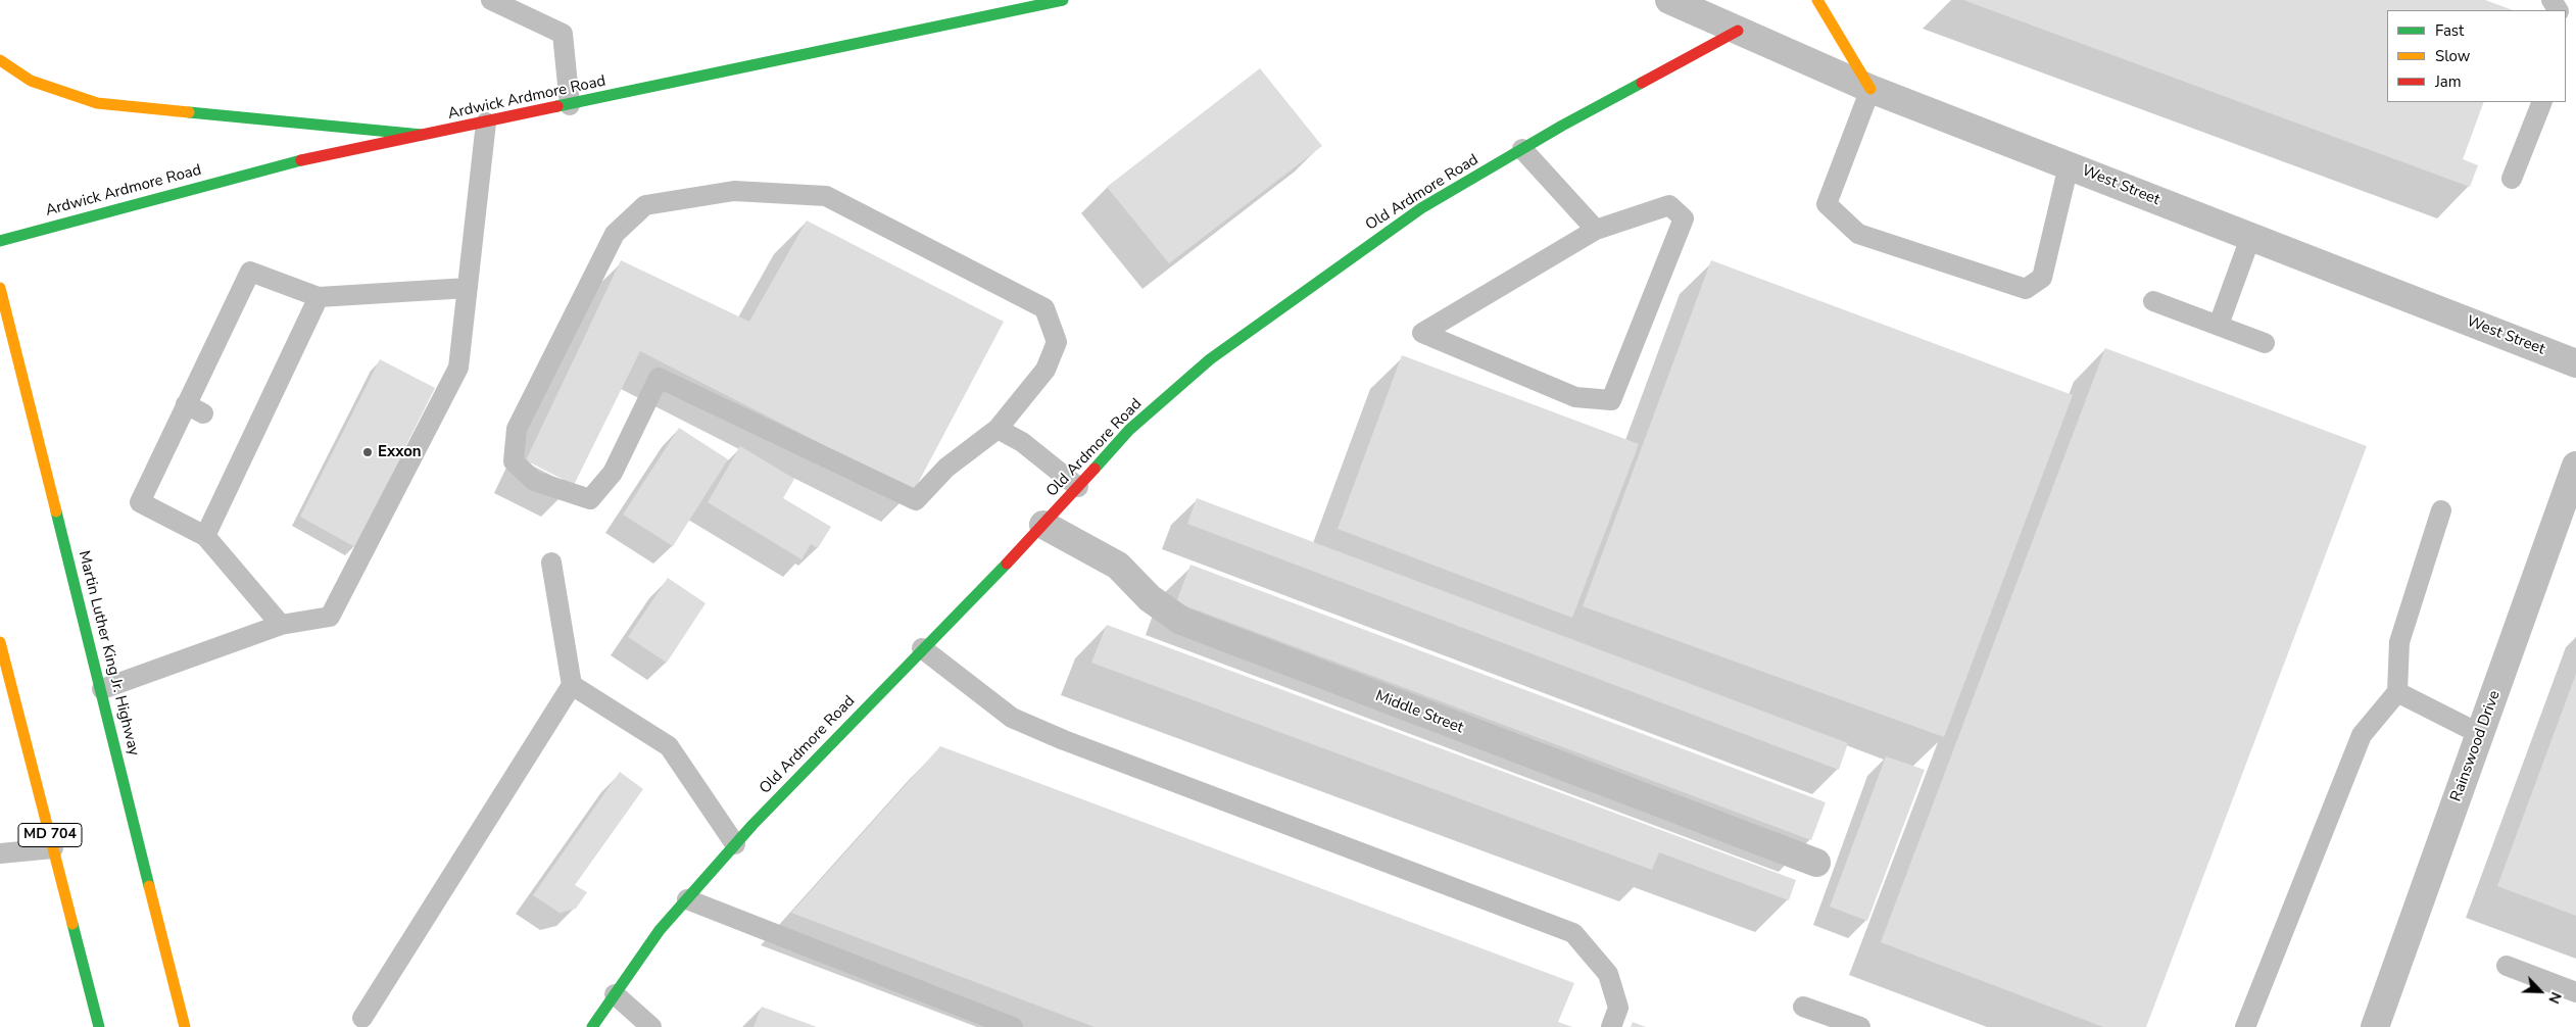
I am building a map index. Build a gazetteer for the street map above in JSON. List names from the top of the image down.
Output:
{
  "streets": {
    "main road": [
      "Ardwick Ardmore Road",
      "Old Ardmore Road",
      "Martin Luther King Jr. Highway",
      "MD 704"
    ],
    "street": ["West Street", "Middle Street", "Rainswood Drive"]
  },
  "crossings": [
    ["West Street", "Old Ardmore Road"],
    ["Old Ardmore Road", "Middle Street"]
  ],
  "places": ["Exxon"],
  "legend": ["Fast", "Slow", "Jam"],
  "north": "bottom right"
}
